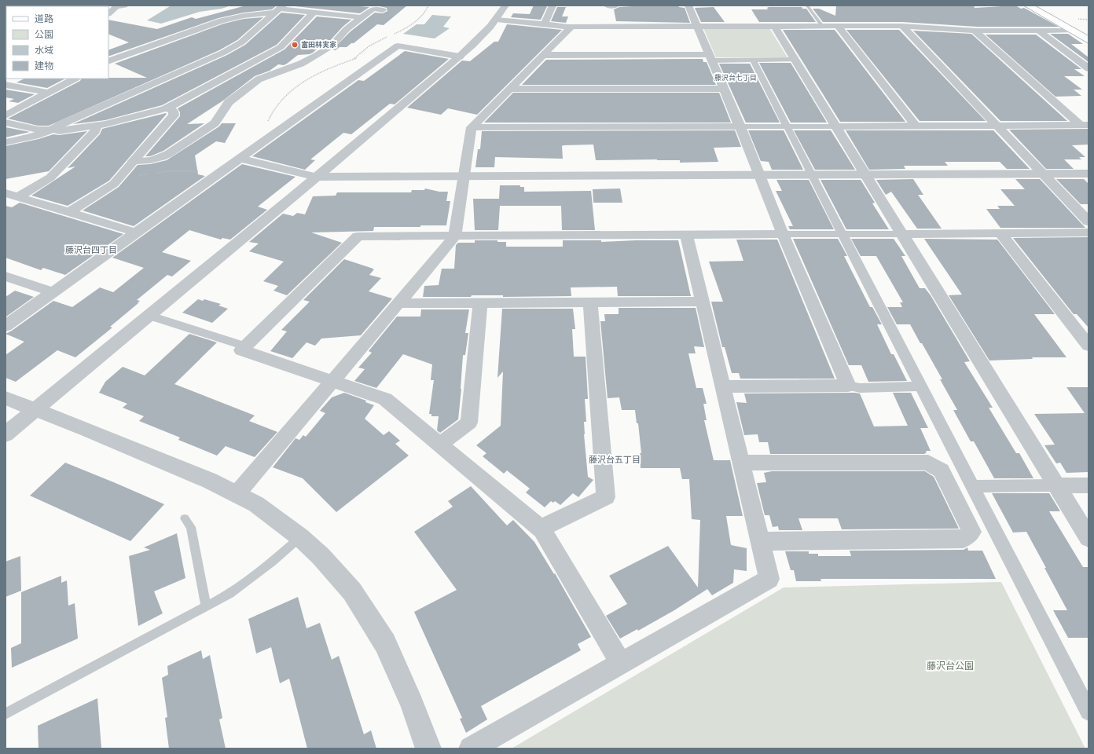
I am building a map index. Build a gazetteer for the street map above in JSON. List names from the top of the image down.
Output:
{
  "districts": ["藤沢台七丁目", "藤沢台四丁目", "藤沢台五丁目"],
  "parks": ["藤沢台公園"],
  "places": ["富田林実家"],
  "legend": [
    "道路",
    "公園",
    "水域",
    "建物"
  ]
}
